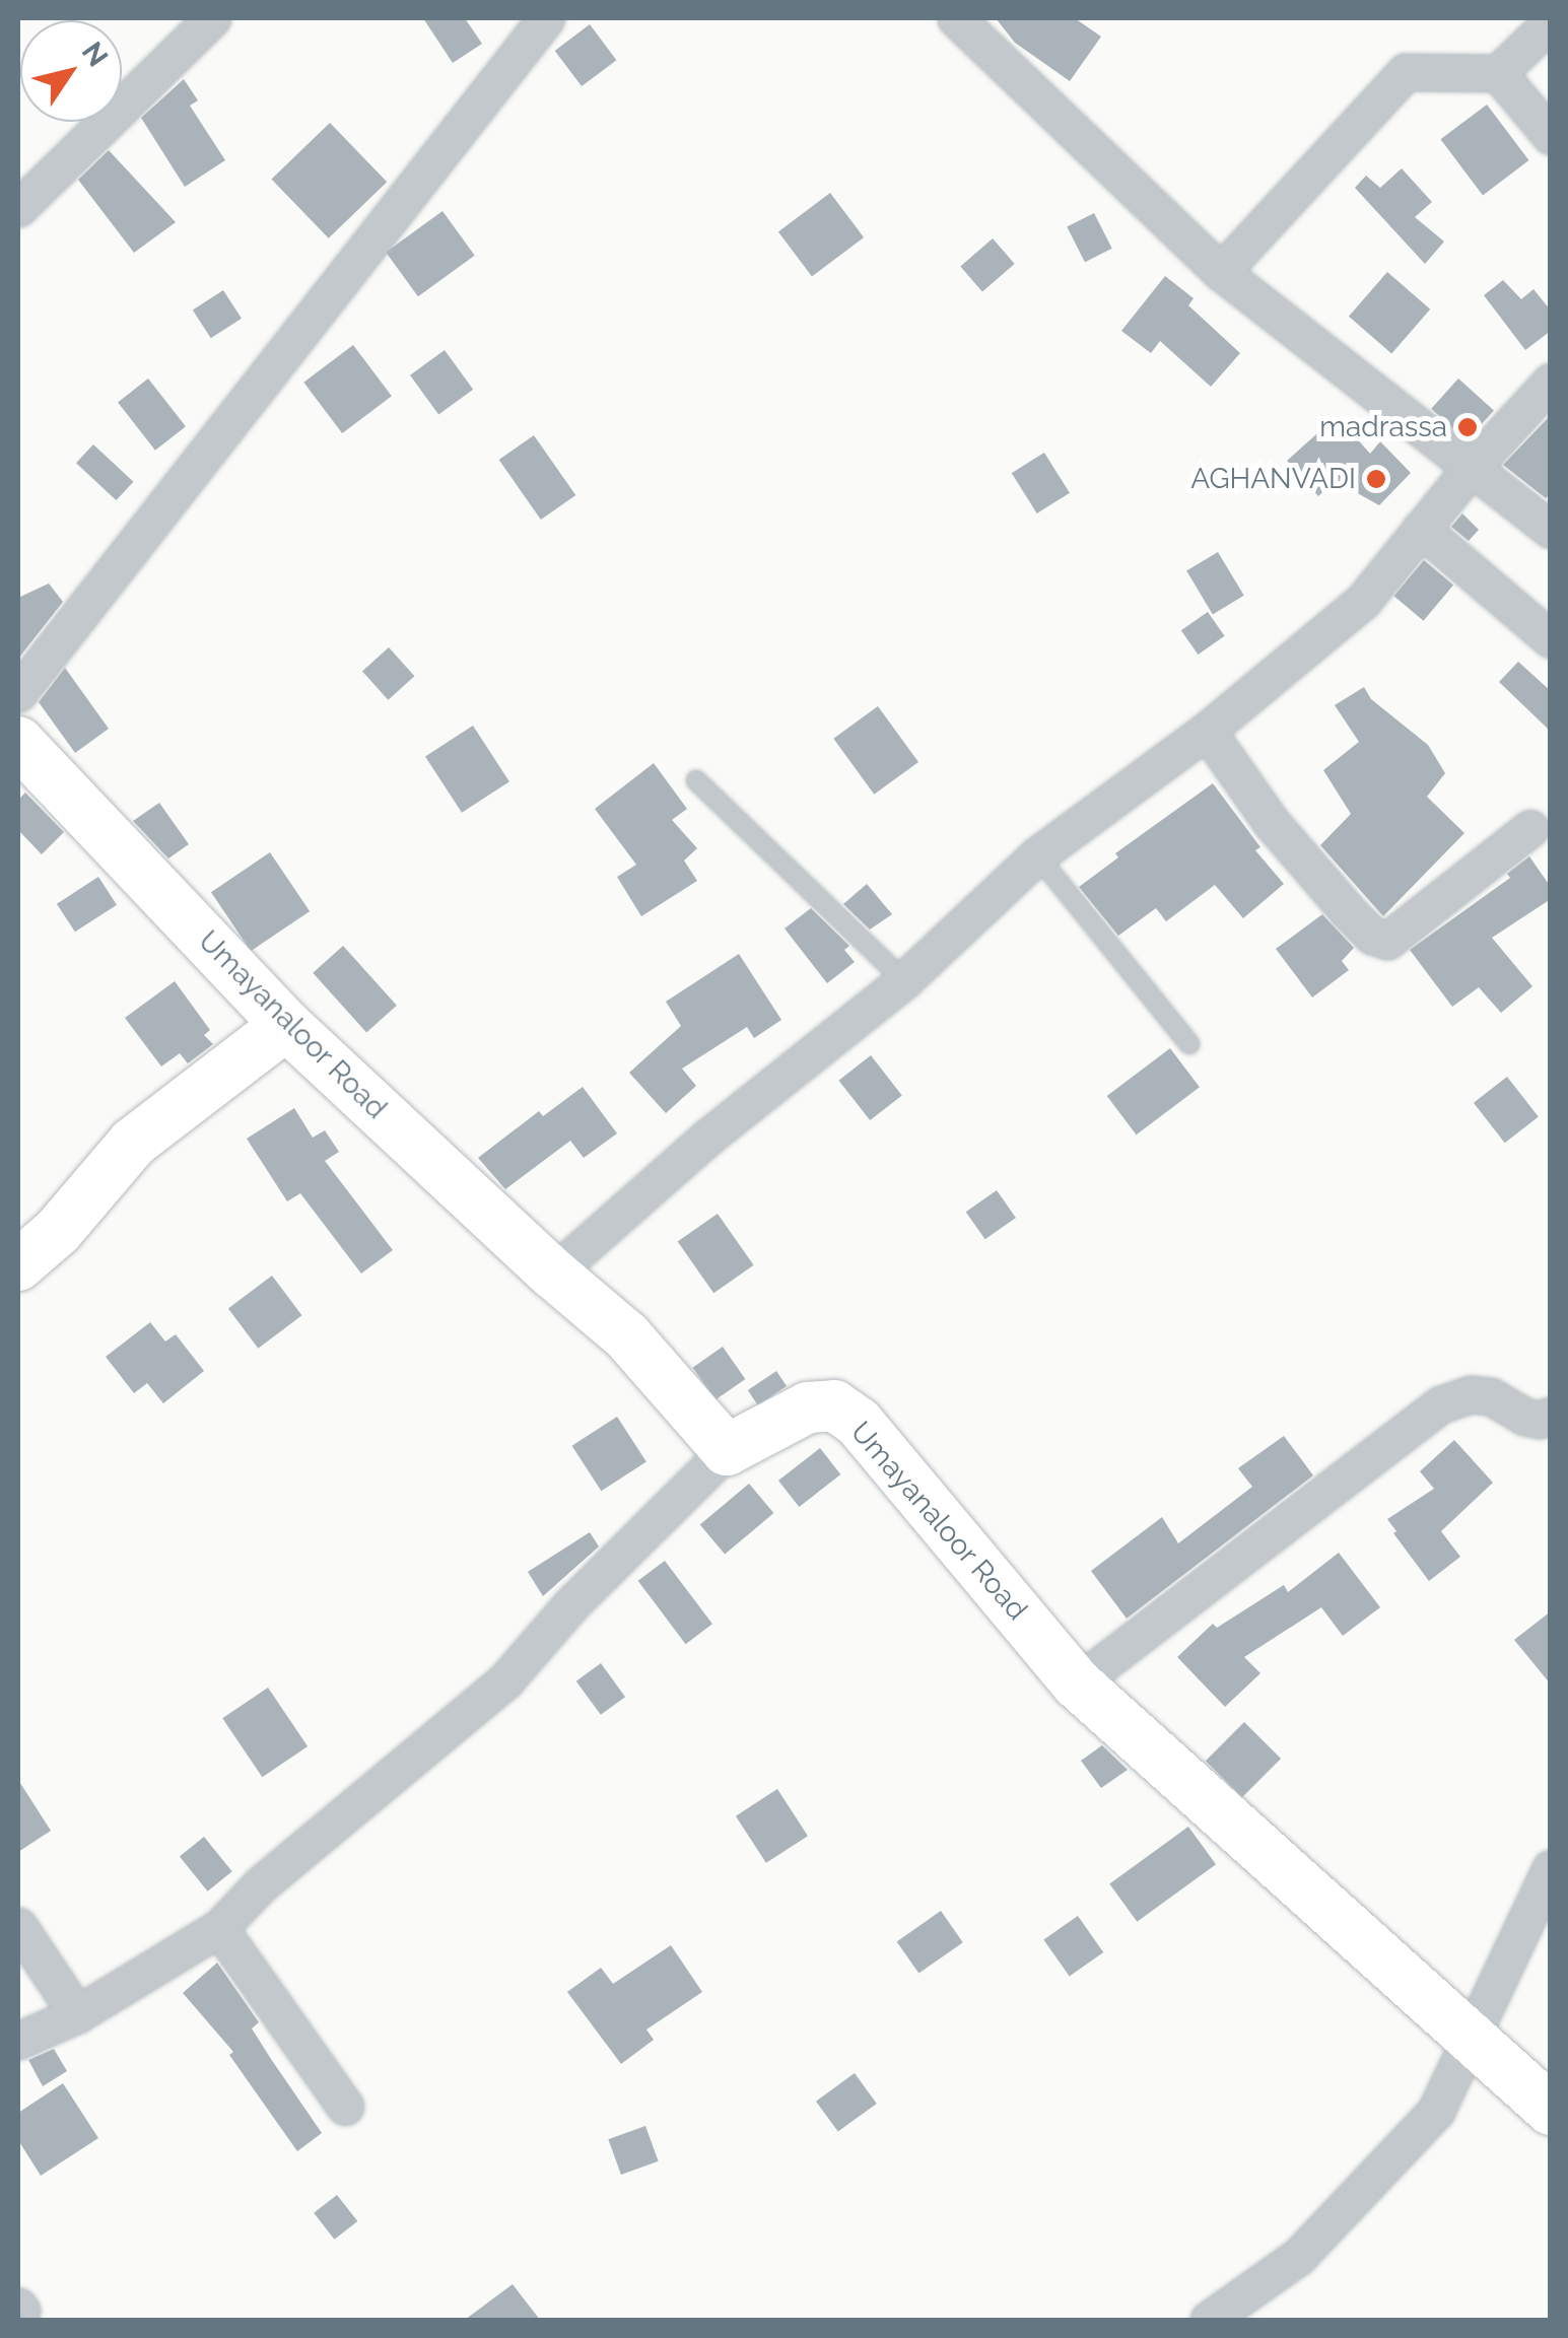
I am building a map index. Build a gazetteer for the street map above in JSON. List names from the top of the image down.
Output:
{
  "streets": {
    "main road": ["Umayanaloor Road"]
  },
  "places": ["madrassa", "AGHANVADI"],
  "north": "top right"
}
